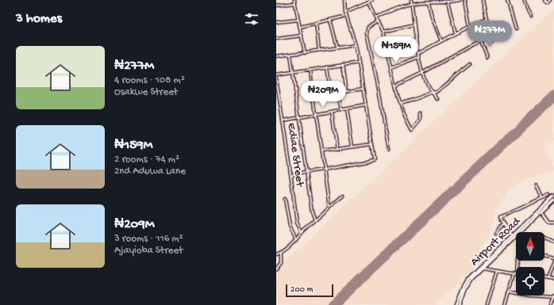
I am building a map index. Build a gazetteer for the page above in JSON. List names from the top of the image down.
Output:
{
  "streets": {
    "main road": ["Airport Road"],
    "street": ["Ediae Street"]
  },
  "scale_bar": "200 m",
  "north": "top",
  "page": {
    "heading": "3 homes",
    "price": ["₦277M", "₦159M", "₦209M"],
    "list": [
      {
        "name": "₦277M",
        "note": "4 rooms · 108 m² · Osakwe Street"
      },
      {
        "name": "₦159M",
        "note": "2 rooms · 74 m² · 2nd Aduwa Lane"
      },
      {
        "name": "₦209M",
        "note": "3 rooms · 116 m² · Ajayioba Street"
      }
    ],
    "scale": "200 m"
  }
}
